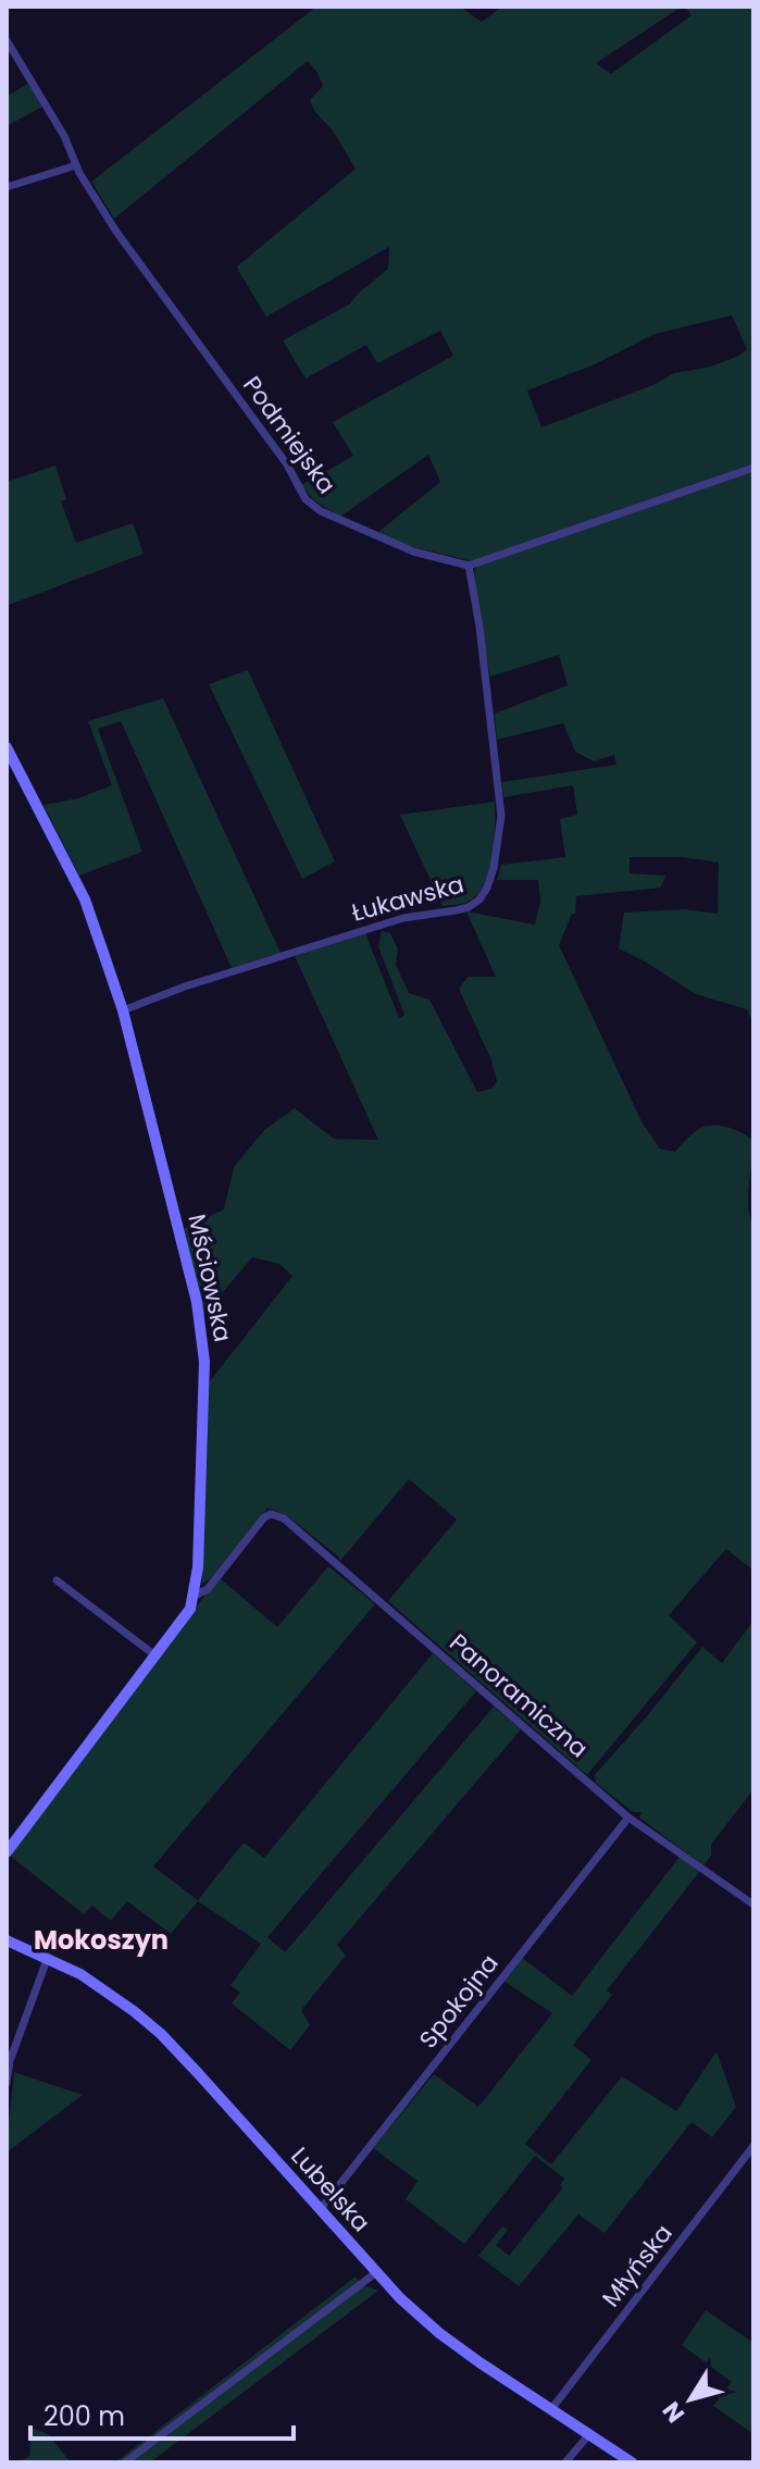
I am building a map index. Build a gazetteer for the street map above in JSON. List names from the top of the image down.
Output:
{
  "streets": {
    "street": [
      "Podmiejska",
      "Łukawska",
      "Mściowska",
      "Panoramiczna",
      "Spokojna",
      "Lubelska",
      "Młyńska"
    ]
  },
  "crossings": [
    ["Podmiejska", "Łukawska"],
    ["Łukawska", "Mściowska"],
    ["Mściowska", "Panoramiczna"],
    ["Panoramiczna", "Spokojna"],
    ["Spokojna", "Lubelska"],
    ["Lubelska", "Młyńska"]
  ],
  "districts": ["Mokoszyn"],
  "scale_bar": "200 m",
  "north": "bottom left"
}
